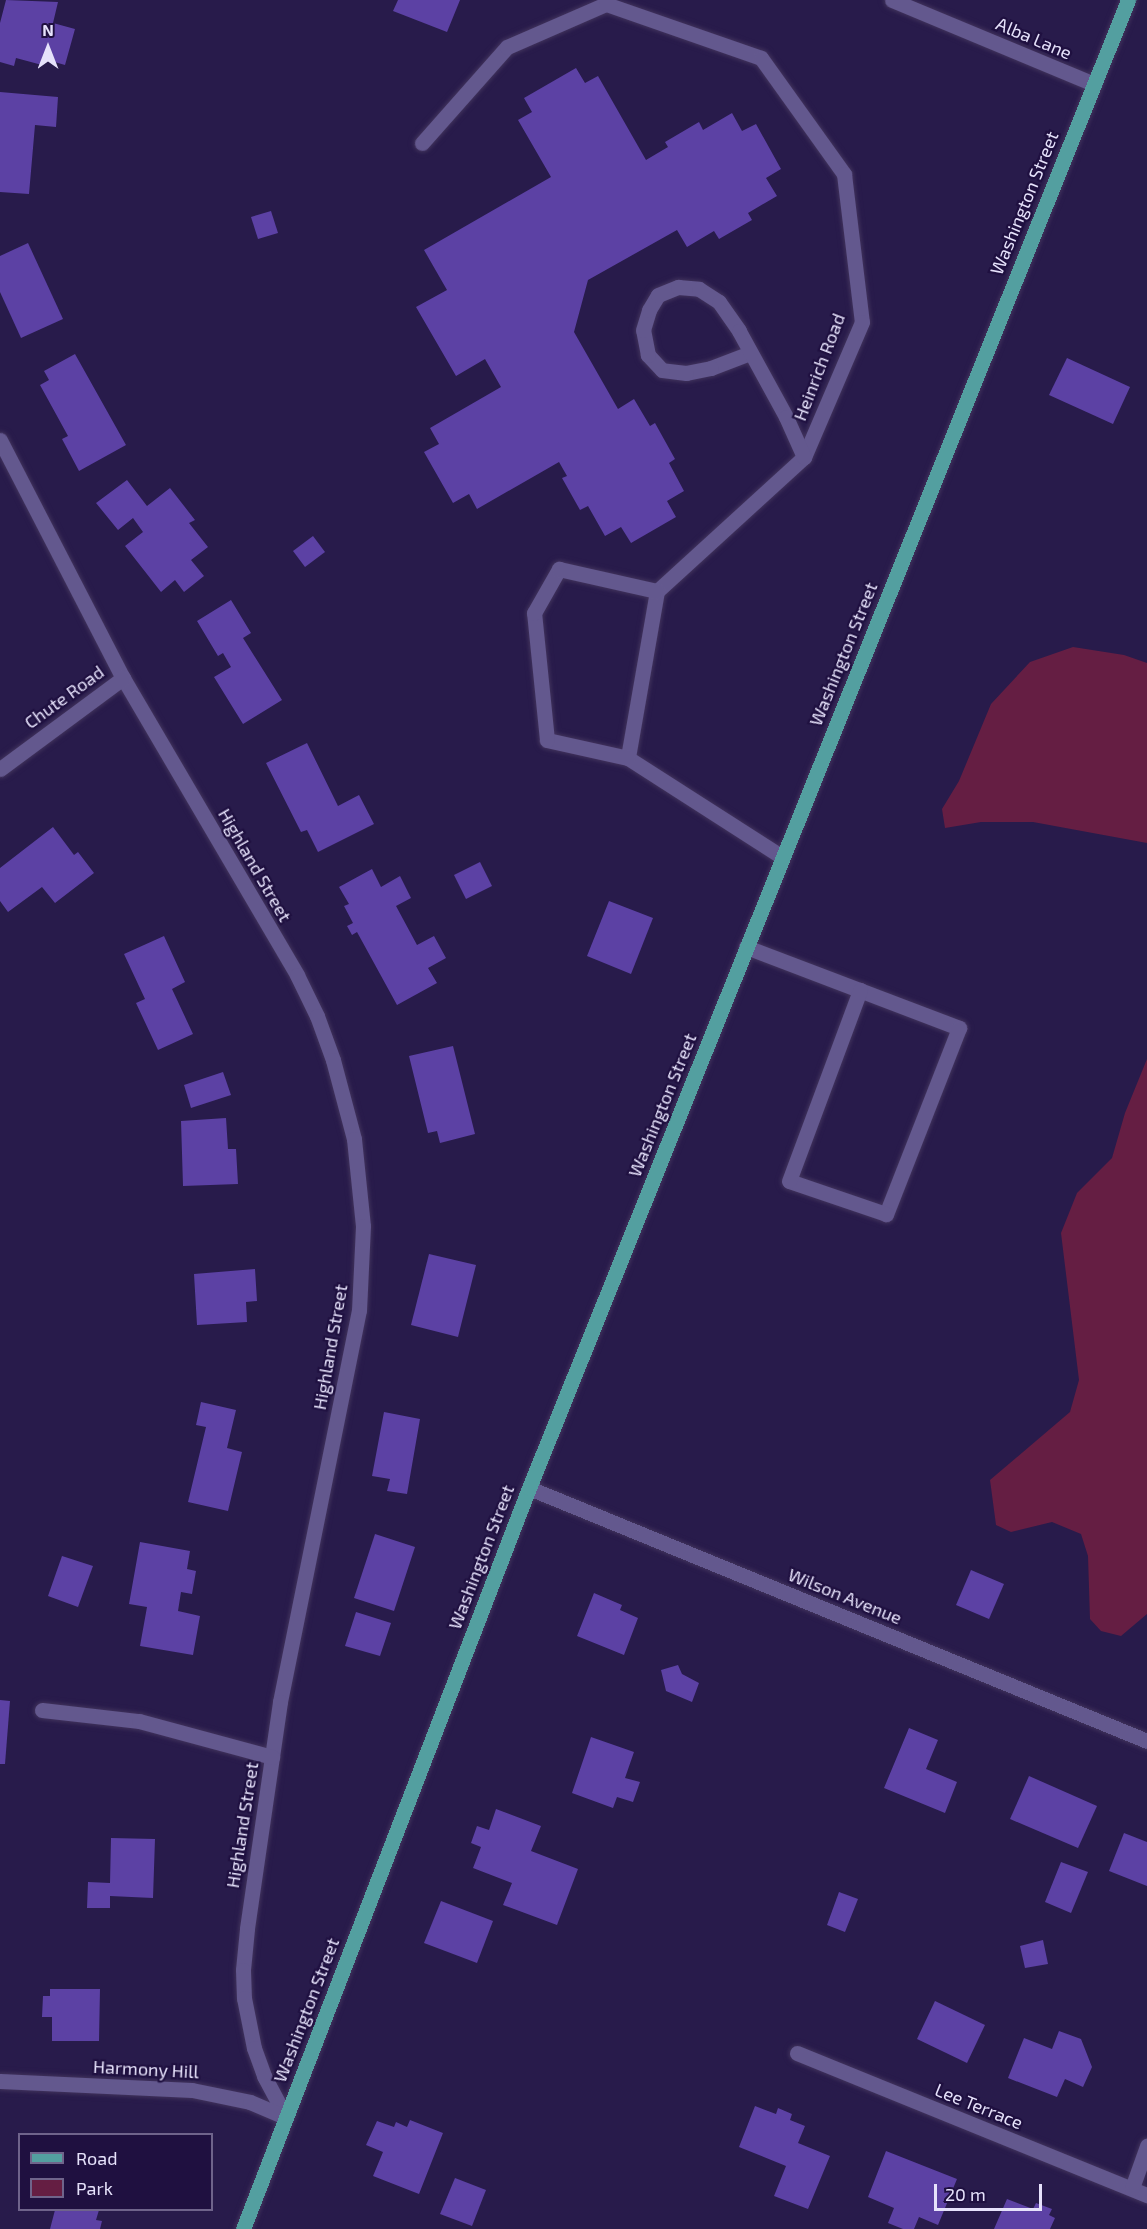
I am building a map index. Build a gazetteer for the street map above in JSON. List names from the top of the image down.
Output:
{
  "streets": {
    "main road": ["Washington Street"],
    "street": [
      "Alba Lane",
      "Heinrich Road",
      "Chute Road",
      "Highland Street",
      "Wilson Avenue",
      "Harmony Hill",
      "Lee Terrace"
    ]
  },
  "crossings": [
    ["Alba Lane", "Washington Street"],
    ["Washington Street", "Highland Street"],
    ["Washington Street", "Wilson Avenue"],
    ["Washington Street", "Harmony Hill"],
    ["Chute Road", "Highland Street"],
    ["Highland Street", "Harmony Hill"]
  ],
  "legend": ["Road", "Park"],
  "scale_bar": "20 m",
  "north": "top"
}
